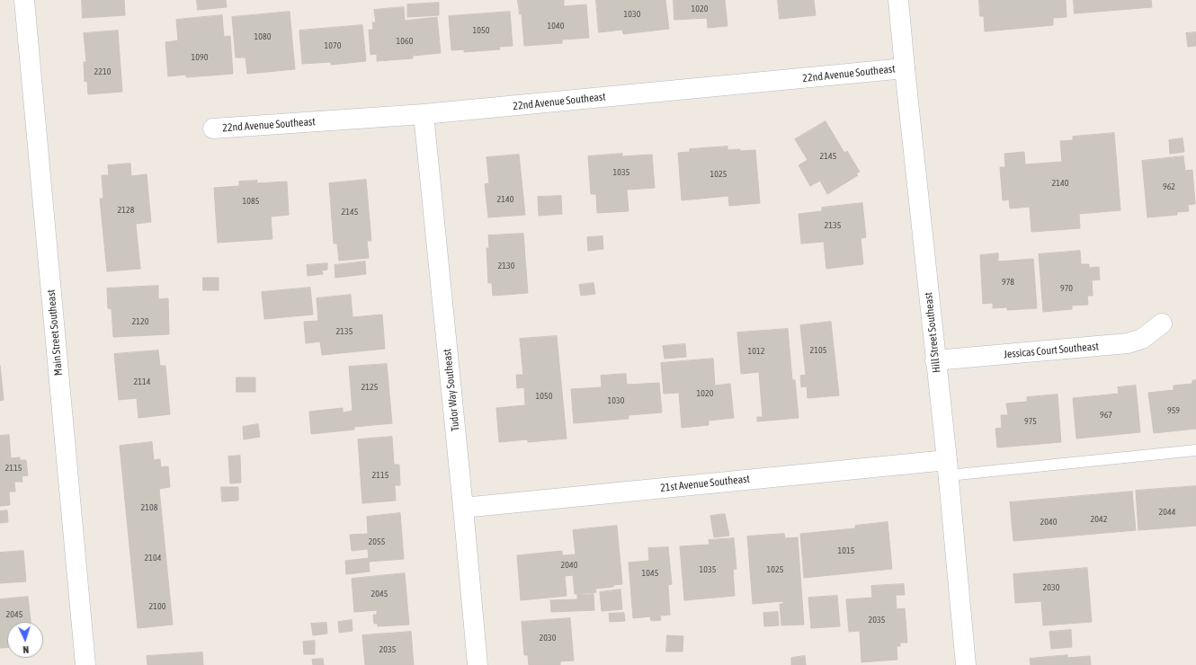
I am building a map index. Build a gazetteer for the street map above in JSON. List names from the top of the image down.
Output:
{
  "streets": {
    "street": [
      "22nd Avenue Southeast",
      "Main Street Southeast",
      "Hill Street Southeast",
      "Jessicas Court Southeast",
      "Tudor Way Southeast",
      "21st Avenue Southeast"
    ]
  },
  "crossings": [
    ["22nd Avenue Southeast", "Hill Street Southeast"],
    ["22nd Avenue Southeast", "Tudor Way Southeast"],
    ["Hill Street Southeast", "Jessicas Court Southeast"],
    ["Hill Street Southeast", "21st Avenue Southeast"],
    ["Tudor Way Southeast", "21st Avenue Southeast"]
  ],
  "house_numbers": [
    "1020",
    "1030",
    "1040",
    "1050",
    "1080",
    "1060",
    "1070",
    "1090",
    "2210",
    "2145",
    "1035",
    "1025",
    "2140",
    "962",
    "2140",
    "1085",
    "2128",
    "2145",
    "2135",
    "2130",
    "978",
    "970",
    "2120",
    "2135",
    "2105",
    "1012",
    "2114",
    "2125",
    "1020",
    "1050",
    "1030",
    "959",
    "967",
    "975",
    "2115",
    "2115",
    "2108",
    "2044",
    "2042",
    "2040",
    "2055",
    "1015",
    "2104",
    "2040",
    "1035",
    "1025",
    "1045",
    "2030",
    "2045",
    "2100",
    "2045",
    "2035",
    "2030",
    "2035"
  ],
  "north": "bottom"
}
